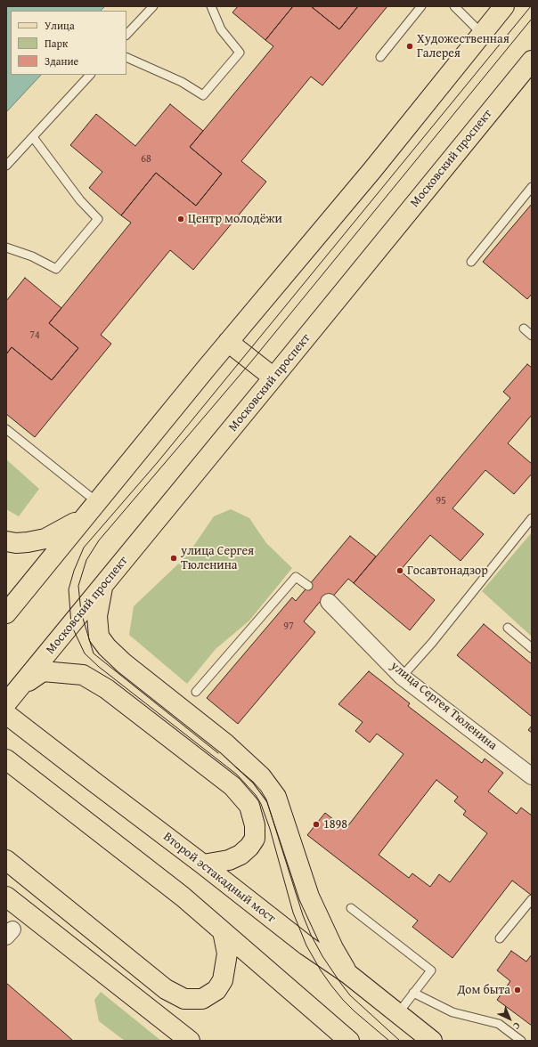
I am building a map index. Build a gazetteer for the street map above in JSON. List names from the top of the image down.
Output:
{
  "streets": {
    "main road": ["Московский проспект", "Второй эстакадный мост"],
    "street": ["улица Сергея Тюленина"]
  },
  "places": [
    "Художественная Галерея",
    "Центр молодёжи",
    "улица Сергея Тюленина",
    "Госавтонадзор",
    "1898",
    "Дом быта"
  ],
  "house_numbers": [
    "68",
    "74",
    "95",
    "97"
  ],
  "legend": ["Улица", "Парк", "Здание"],
  "north": "bottom right"
}
